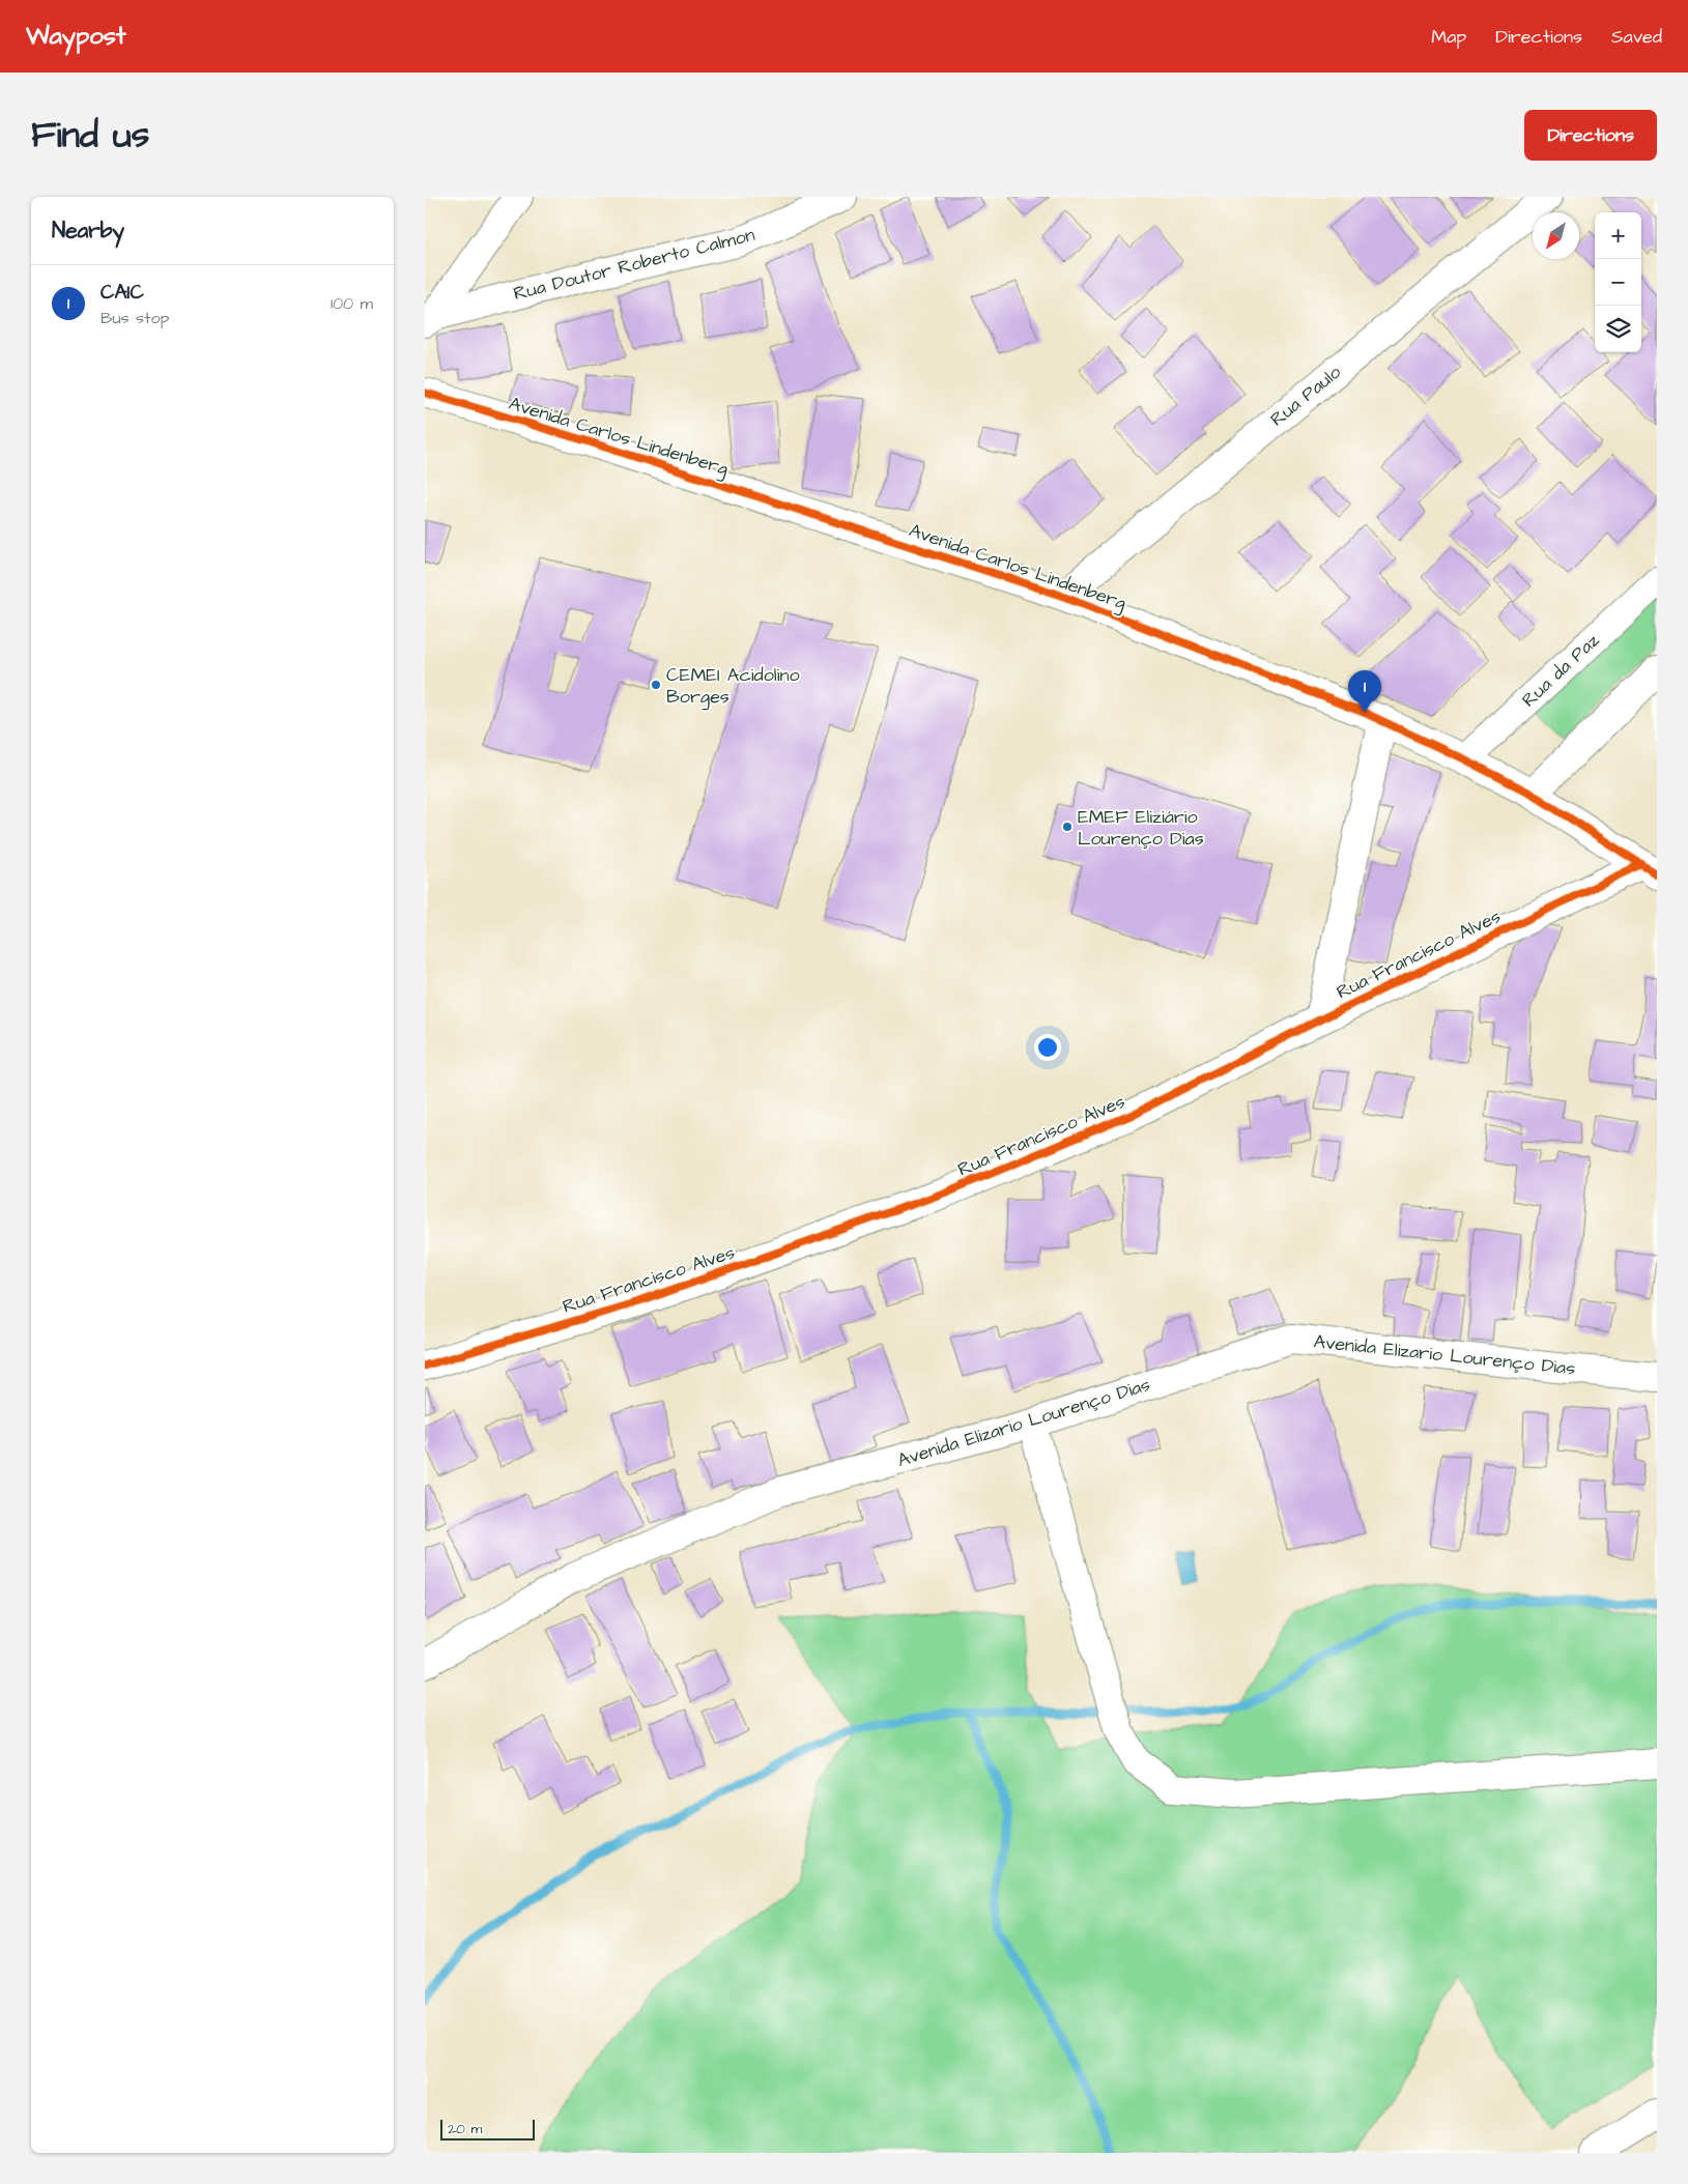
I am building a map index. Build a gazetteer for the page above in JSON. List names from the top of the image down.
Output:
{
  "streets": {
    "street": [
      "Rua Doutor Roberto Calmon",
      "Rua Paulo",
      "Avenida Carlos Lindenberg",
      "Rua da Paz",
      "Rua Francisco Alves",
      "Avenida Elizario Lourenço Dias"
    ]
  },
  "crossings": [
    ["Rua Paulo", "Avenida Carlos Lindenberg"],
    ["Avenida Carlos Lindenberg", "Rua da Paz"],
    ["Avenida Carlos Lindenberg", "Rua Francisco Alves"]
  ],
  "places": ["CEMEI Acidolino Borges", "EMEF Eliziário Lourenço Dias"],
  "scale_bar": "20 m",
  "north": "bottom left",
  "page": {
    "header": "Waypost",
    "nav": ["Map", "Directions", "Saved"],
    "title": "Find us",
    "buttons": "Directions",
    "heading": "Nearby",
    "map_buttons": ["+", "−"],
    "list": [
      {
        "mark": "1",
        "name": "CAIC",
        "note": "Bus stop",
        "value": "100 m"
      }
    ],
    "pins": "1",
    "scale": "20 m"
  }
}
